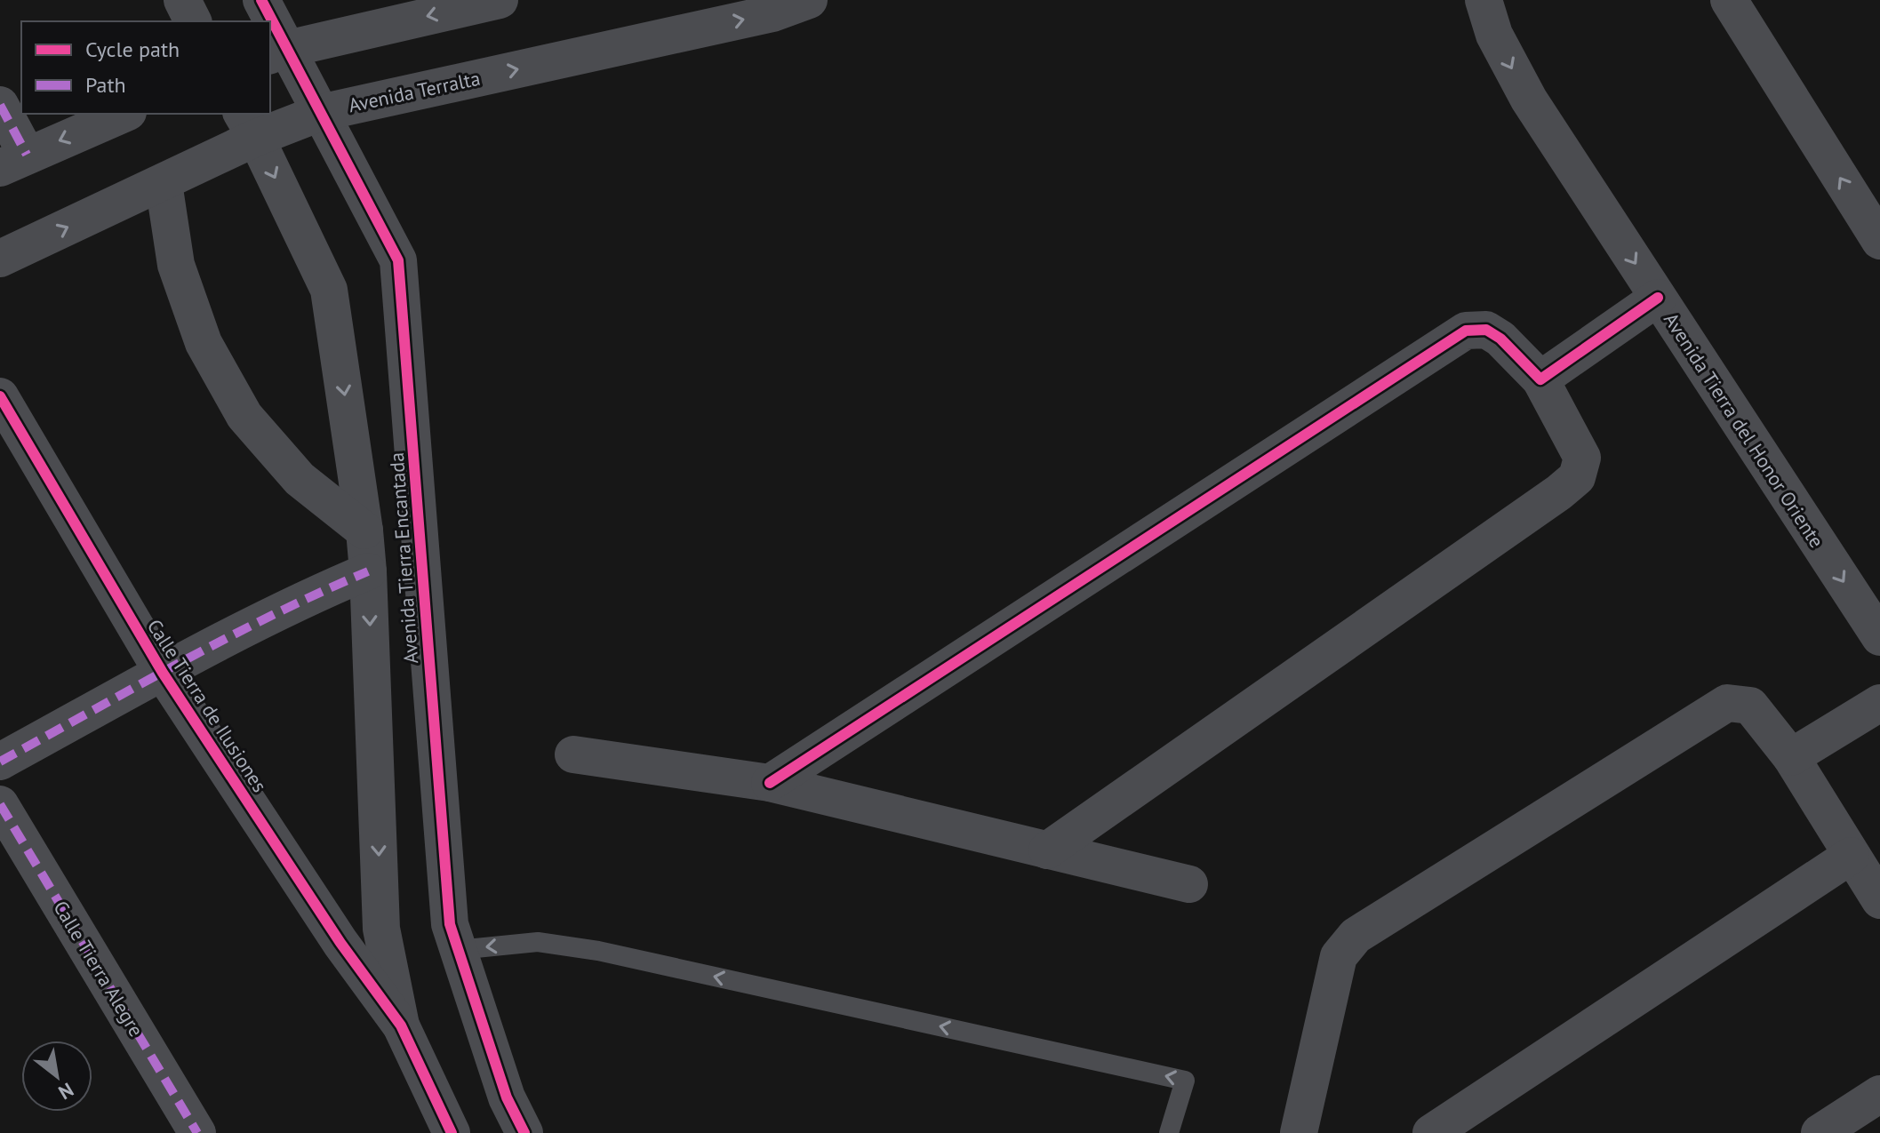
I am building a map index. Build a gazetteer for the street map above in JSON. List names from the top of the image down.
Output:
{
  "streets": {
    "street": [
      "Avenida Terralta",
      "Avenida Tierra del Honor Oriente",
      "Avenida Tierra Encantada",
      "Calle Tierra de Ilusiones",
      "Calle Tierra Alegre"
    ]
  },
  "crossings": [
    ["Avenida Terralta", "Avenida Tierra Encantada"],
    ["Avenida Tierra Encantada", "Calle Tierra de Ilusiones"]
  ],
  "legend": ["Cycle path", "Path"],
  "north": "bottom right"
}
